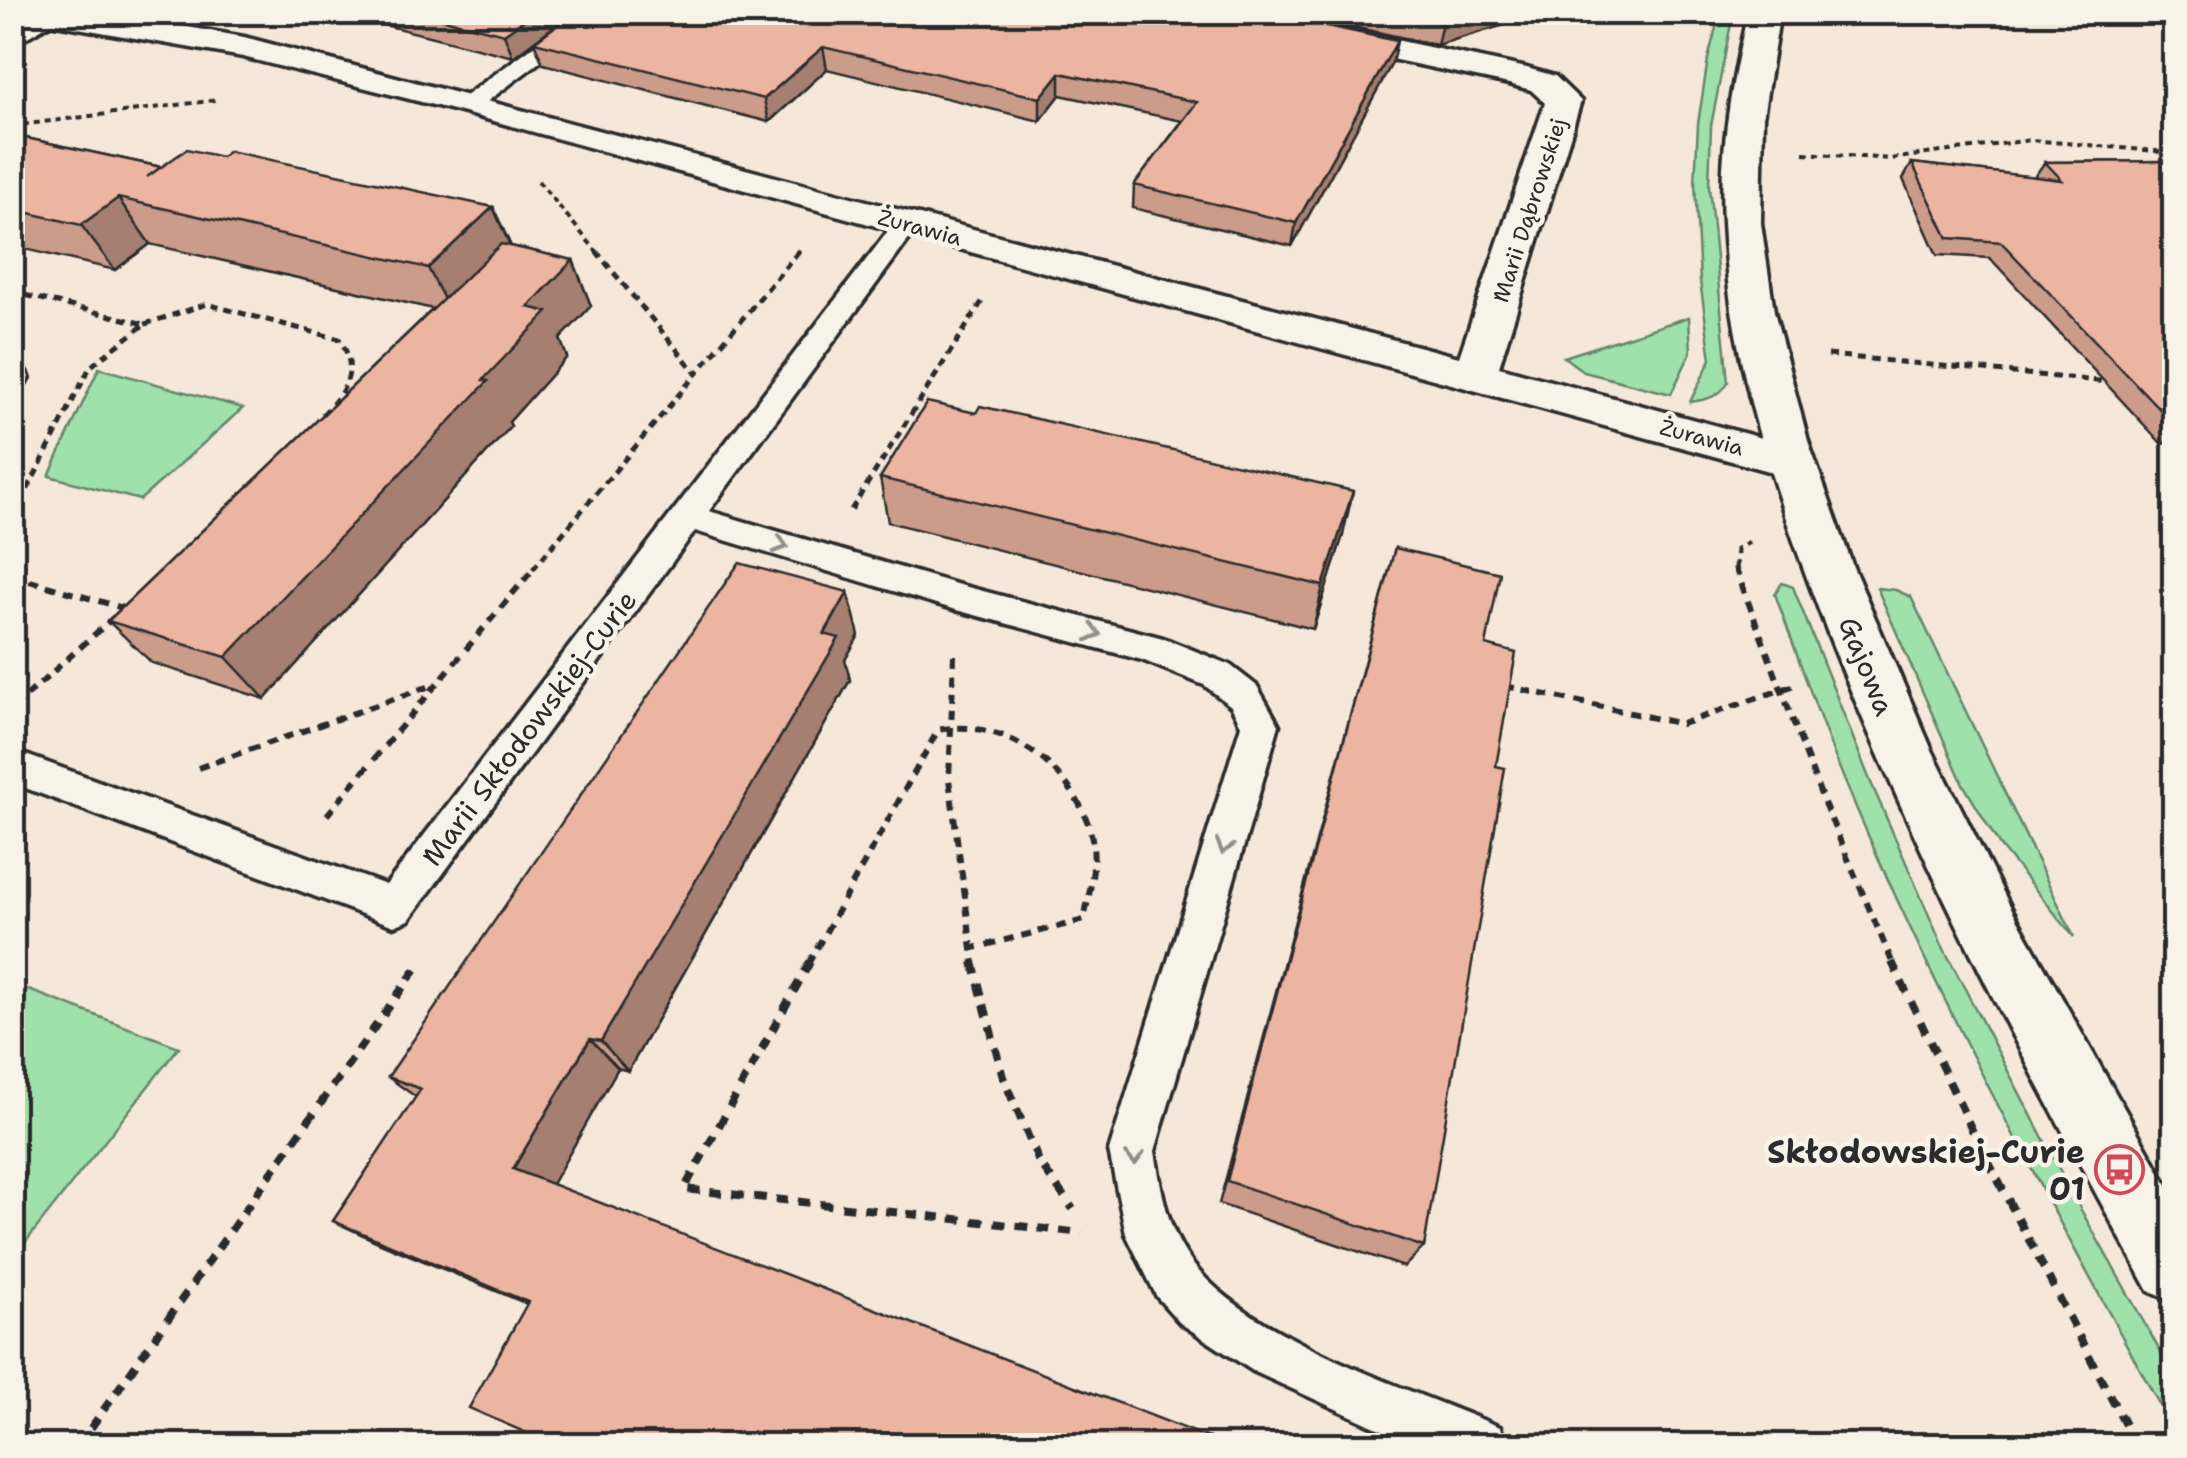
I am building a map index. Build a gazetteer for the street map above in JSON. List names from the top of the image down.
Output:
{
  "streets": {
    "street": ["Marii Dąbrowskiej", "Żurawia", "Gajowa"],
    "lane": ["Marii Skłodowskiej-Curie"]
  },
  "crossings": [
    ["Marii Dąbrowskiej", "Żurawia"],
    ["Żurawia", "Gajowa"],
    ["Żurawia", "Marii Skłodowskiej-Curie"]
  ],
  "places": {
    "bus stop": ["Skłodowskiej-Curie 01"]
  }
}
